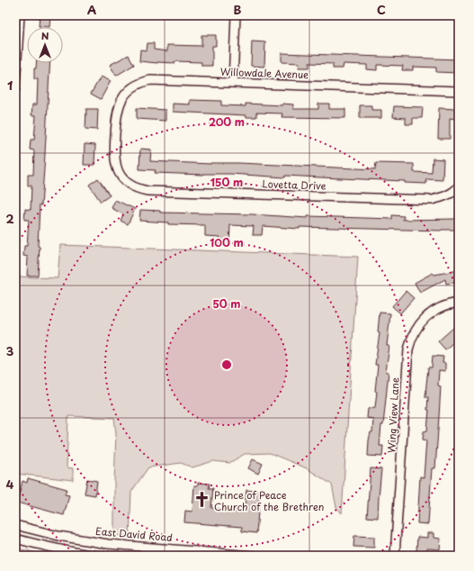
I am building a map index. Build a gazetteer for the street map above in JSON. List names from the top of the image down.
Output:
{
  "streets": {
    "street": [
      "Willowdale Avenue",
      "Lovetta Drive",
      "Wing View Lane",
      "East David Road"
    ]
  },
  "crossings": [
    ["Willowdale Avenue", "Lovetta Drive"]
  ],
  "places": {
    "church": ["Prince of Peace Church of the Brethren"]
  },
  "north": "top",
  "grid": {
    "columns": ["A", "B", "C"],
    "rows": [
      "1",
      "2",
      "3",
      "4"
    ]
  },
  "rings": [
    "200 m",
    "150 m",
    "100 m",
    "50 m"
  ]
}
